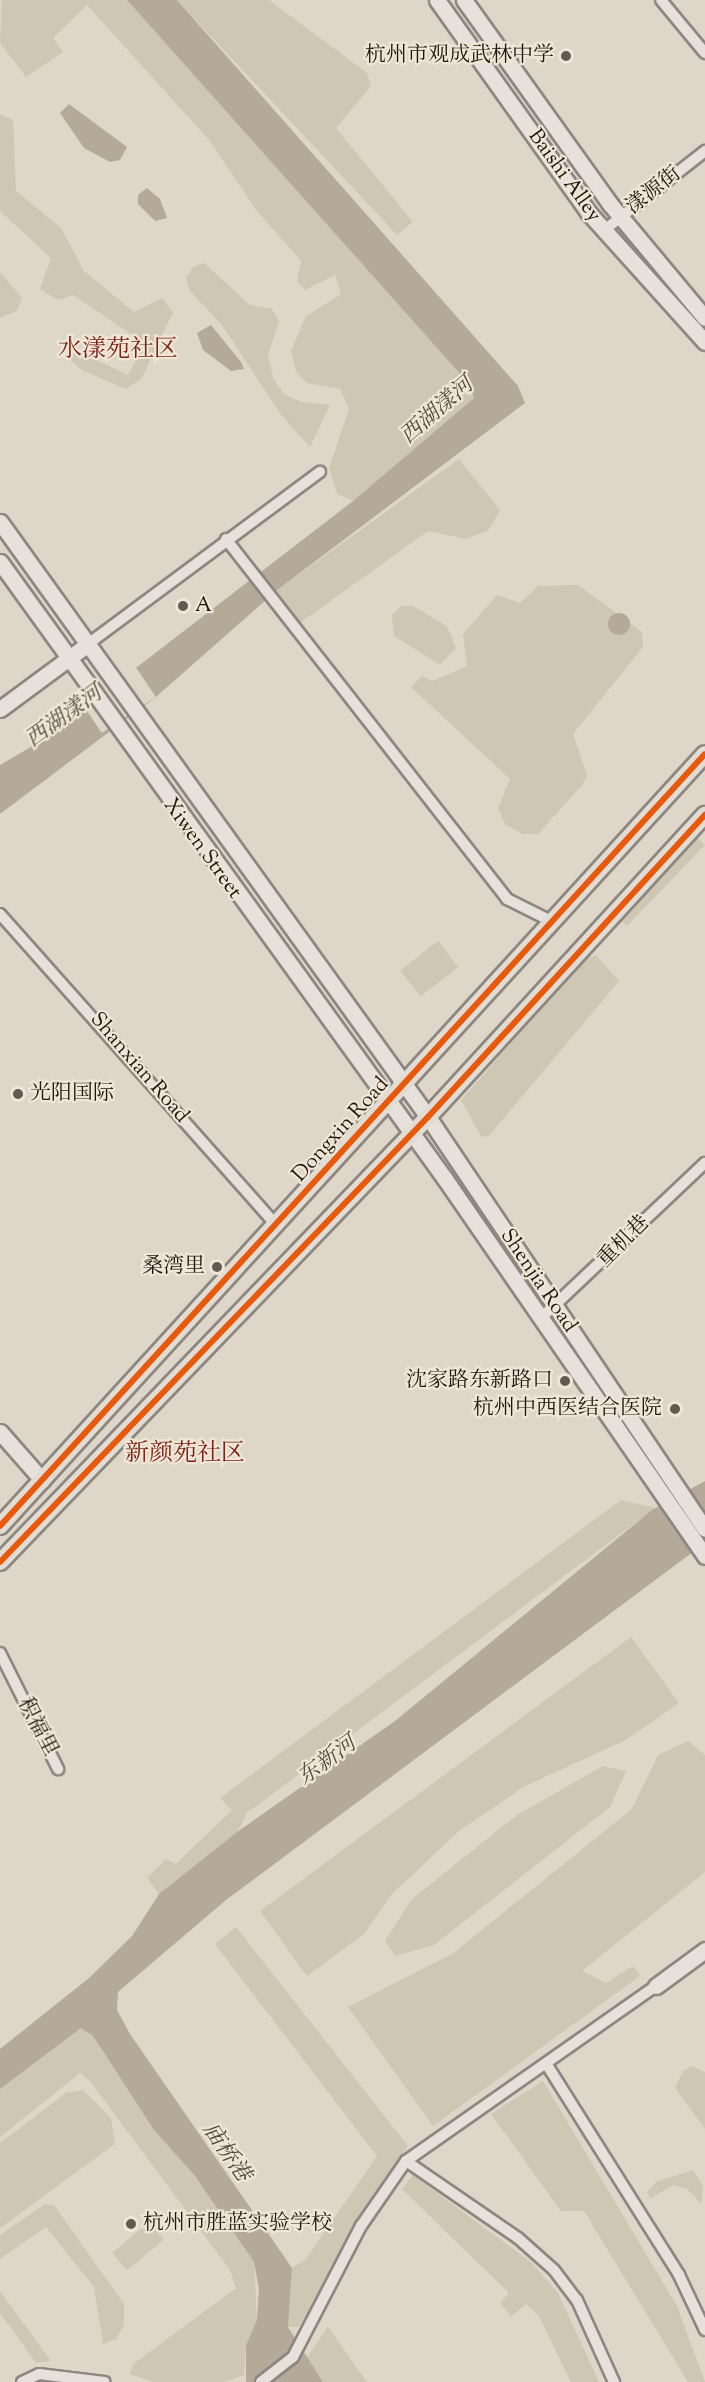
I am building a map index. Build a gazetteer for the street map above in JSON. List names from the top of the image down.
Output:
{
  "streets": {
    "main road": [
      "Baishi Alley",
      "Xiwen Street",
      "Dongxin Road",
      "Shenjia Road"
    ],
    "street": [
      "漾源街",
      "Shanxian Road",
      "重机巷",
      "积福里"
    ]
  },
  "crossings": [
    ["Baishi Alley", "漾源街"],
    ["Xiwen Street", "Dongxin Road"],
    ["Xiwen Street", "Shenjia Road"],
    ["Shanxian Road", "Dongxin Road"],
    ["Dongxin Road", "Shenjia Road"],
    ["重机巷", "Shenjia Road"]
  ],
  "districts": ["水漾苑社区", "新颜苑社区"],
  "water": ["西湖漾河", "东新河", "庙桥港"],
  "places": [
    "杭州市观成武林中学",
    "A",
    "光阳国际",
    "桑湾里",
    "沈家路东新路口",
    "杭州中西医结合医院",
    "杭州市胜蓝实验学校"
  ]
}
